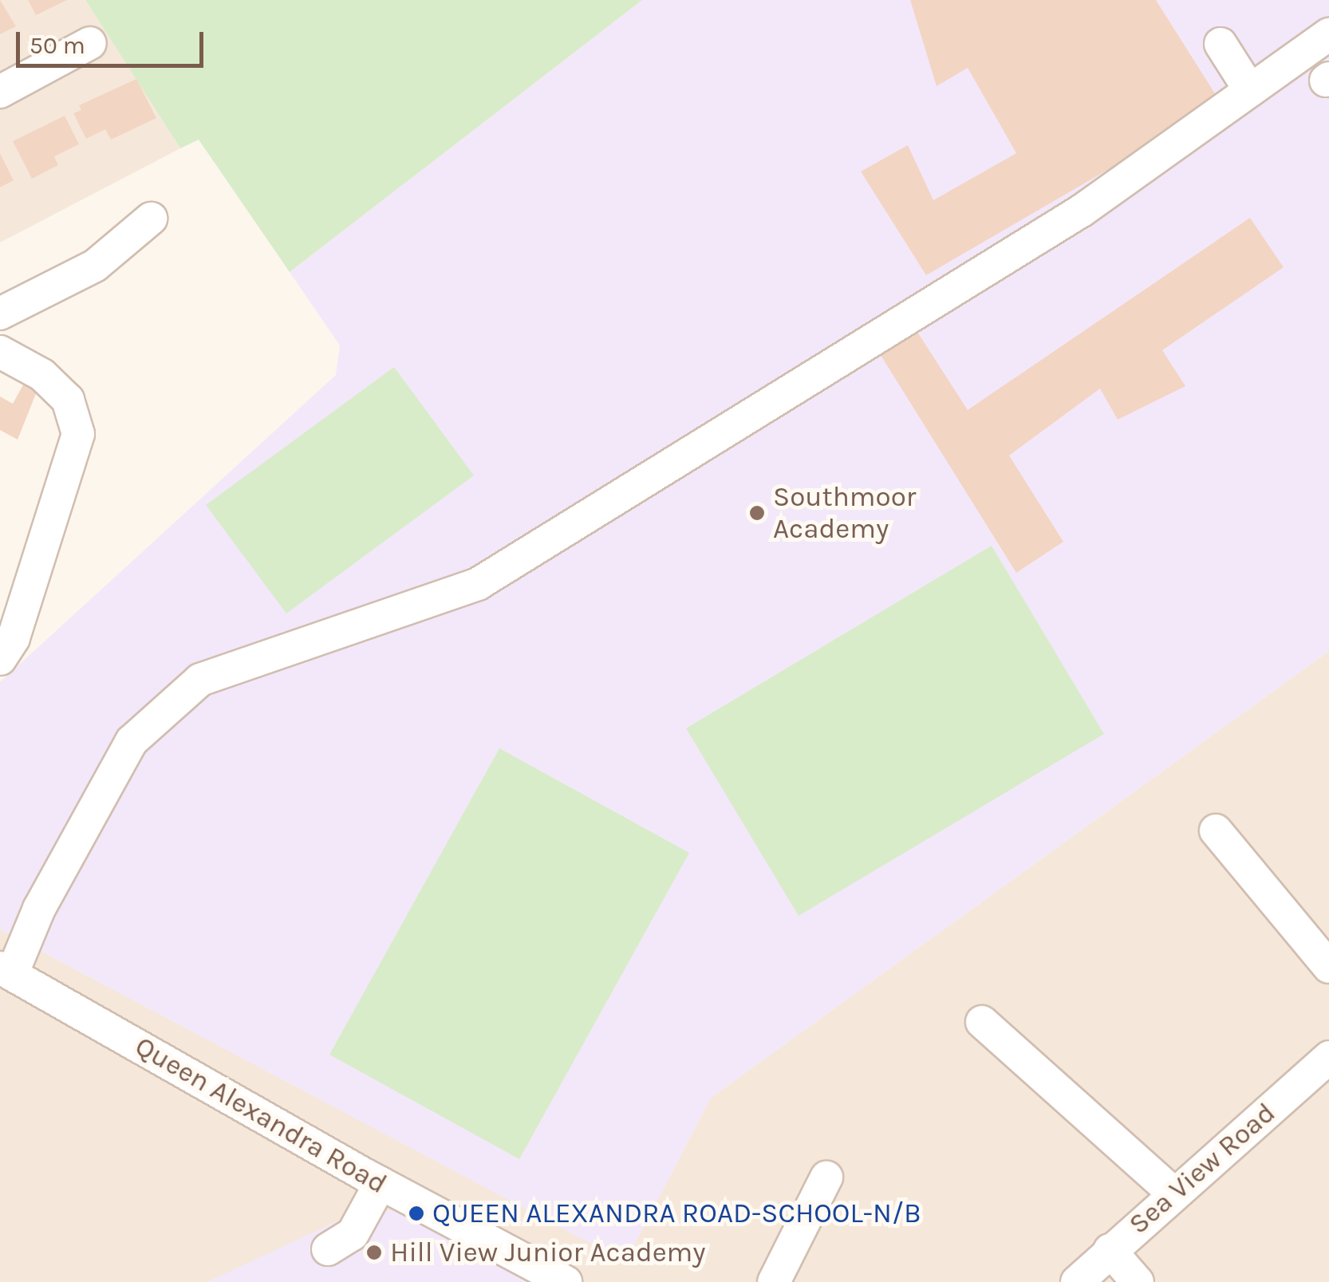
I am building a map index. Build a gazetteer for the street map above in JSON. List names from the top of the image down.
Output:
{
  "streets": {
    "street": ["Queen Alexandra Road", "Sea View Road"]
  },
  "places": ["Southmoor Academy", "QUEEN ALEXANDRA ROAD-SCHOOL-N/B", "Hill View Junior Academy"],
  "scale_bar": "50 m"
}
